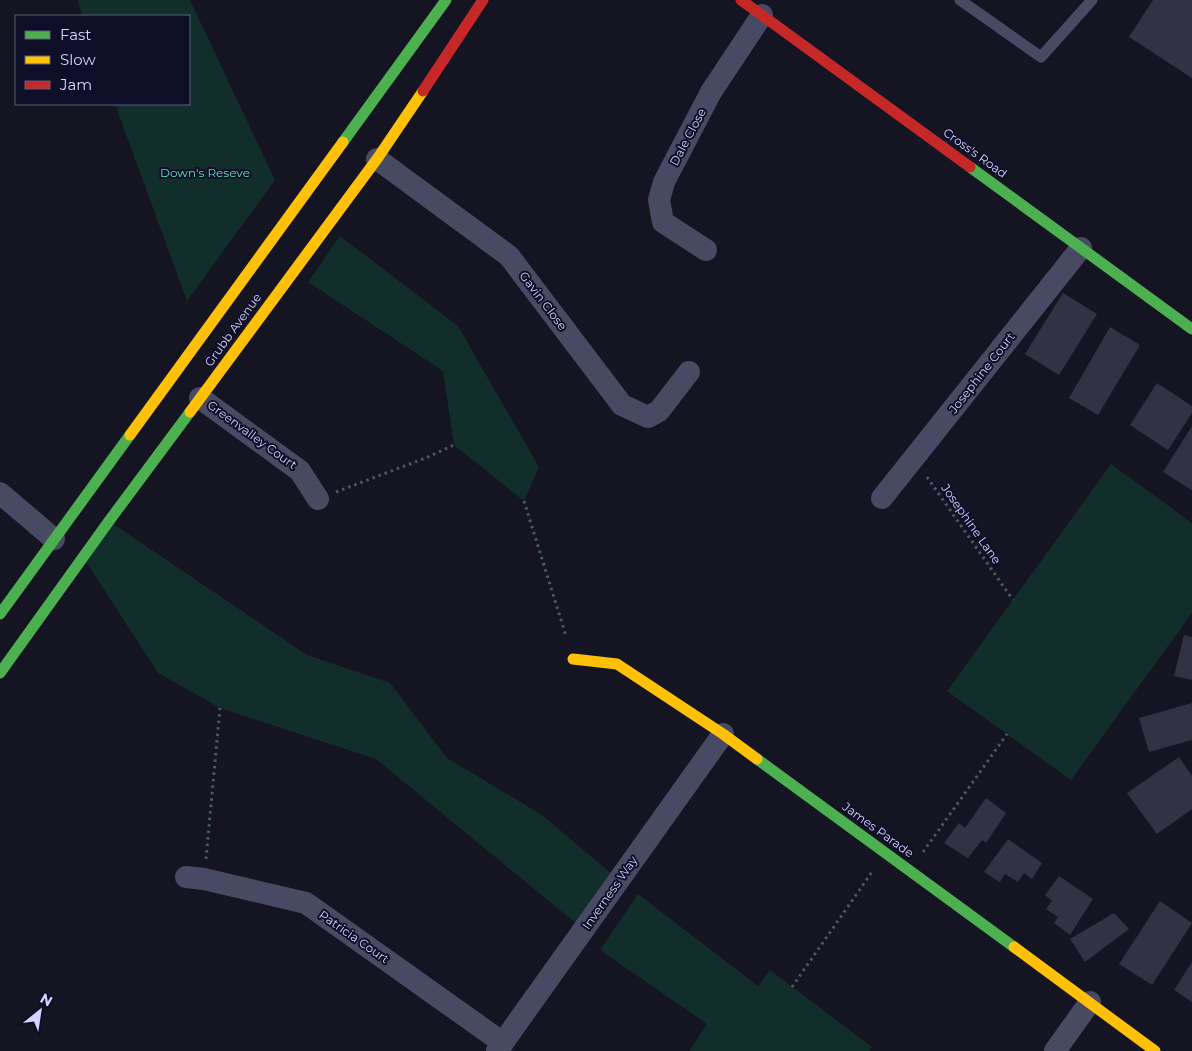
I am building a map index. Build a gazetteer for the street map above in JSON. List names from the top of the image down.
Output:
{
  "streets": {
    "street": [
      "Dale Close",
      "Cross's Road",
      "Gavin Close",
      "Grubb Avenue",
      "Josephine Court",
      "Greenvalley Court",
      "James Parade",
      "Inverness Way",
      "Patricia Court"
    ],
    "path": ["Josephine Lane"]
  },
  "crossings": [
    ["Dale Close", "Cross's Road"],
    ["Cross's Road", "Josephine Court"],
    ["Gavin Close", "Grubb Avenue"],
    ["Grubb Avenue", "Greenvalley Court"],
    ["Josephine Court", "Josephine Lane"],
    ["James Parade", "Inverness Way"],
    ["Inverness Way", "Patricia Court"]
  ],
  "parks": ["Down's Reseve"],
  "legend": ["Fast", "Slow", "Jam"],
  "north": "top right"
}
